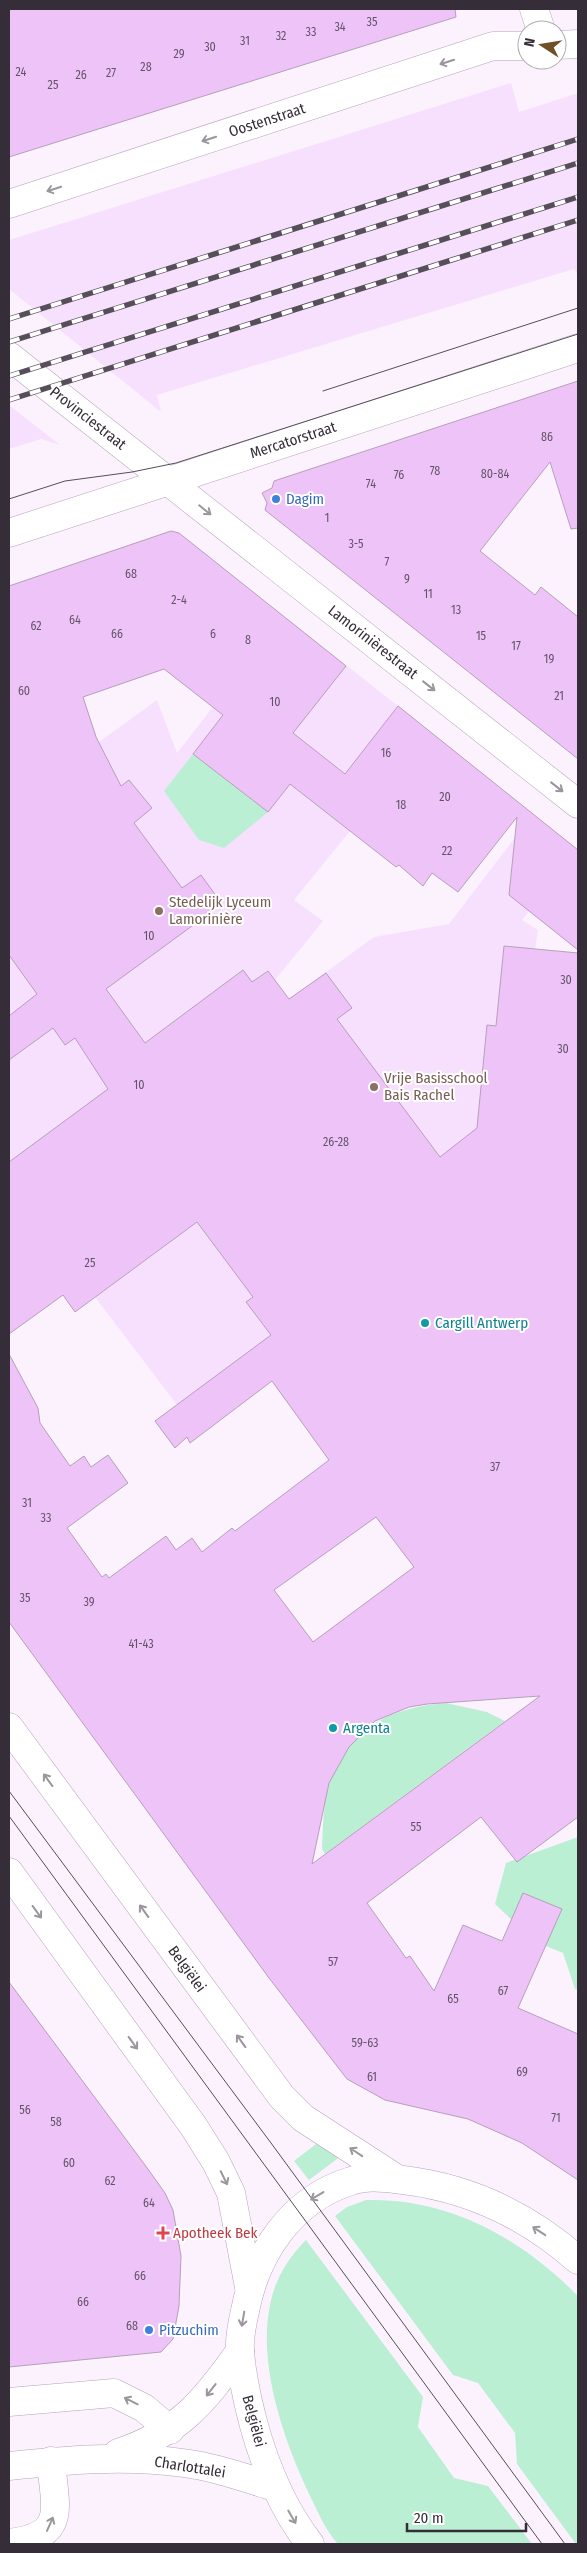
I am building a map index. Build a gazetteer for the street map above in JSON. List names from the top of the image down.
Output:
{
  "streets": {
    "street": [
      "Oostenstraat",
      "Provinciestraat",
      "Mercatorstraat",
      "Lamorinièrestraat",
      "Belgiëlei",
      "Charlottalei"
    ]
  },
  "crossings": [
    ["Provinciestraat", "Mercatorstraat"],
    ["Provinciestraat", "Lamorinièrestraat"],
    ["Mercatorstraat", "Lamorinièrestraat"],
    ["Belgiëlei", "Charlottalei"]
  ],
  "one_way": ["Oostenstraat", "Lamorinièrestraat"],
  "places": {
    "other": [
      "Dagim",
      "Stedelijk Lyceum Lamorinière",
      "Vrije Basisschool Bais Rachel",
      "Cargill Antwerp",
      "Argenta",
      "Pitzuchim"
    ],
    "health": ["Apotheek Bek"]
  },
  "house_numbers": [
    "35",
    "34",
    "33",
    "32",
    "31",
    "30",
    "29",
    "28",
    "24",
    "27",
    "26",
    "25",
    "86",
    "78",
    "80-84",
    "76",
    "74",
    "1",
    "3-5",
    "7",
    "68",
    "9",
    "11",
    "2-4",
    "13",
    "64",
    "62",
    "66",
    "6",
    "15",
    "8",
    "17",
    "19",
    "60",
    "21",
    "10",
    "16",
    "20",
    "18",
    "22",
    "10",
    "30",
    "30",
    "10",
    "26-28",
    "25",
    "37",
    "31",
    "33",
    "35",
    "39",
    "41-43",
    "55",
    "57",
    "67",
    "65",
    "59-63",
    "69",
    "61",
    "56",
    "71",
    "58",
    "60",
    "62",
    "64",
    "66",
    "66",
    "68"
  ],
  "scale_bar": "20 m",
  "north": "left"
}
